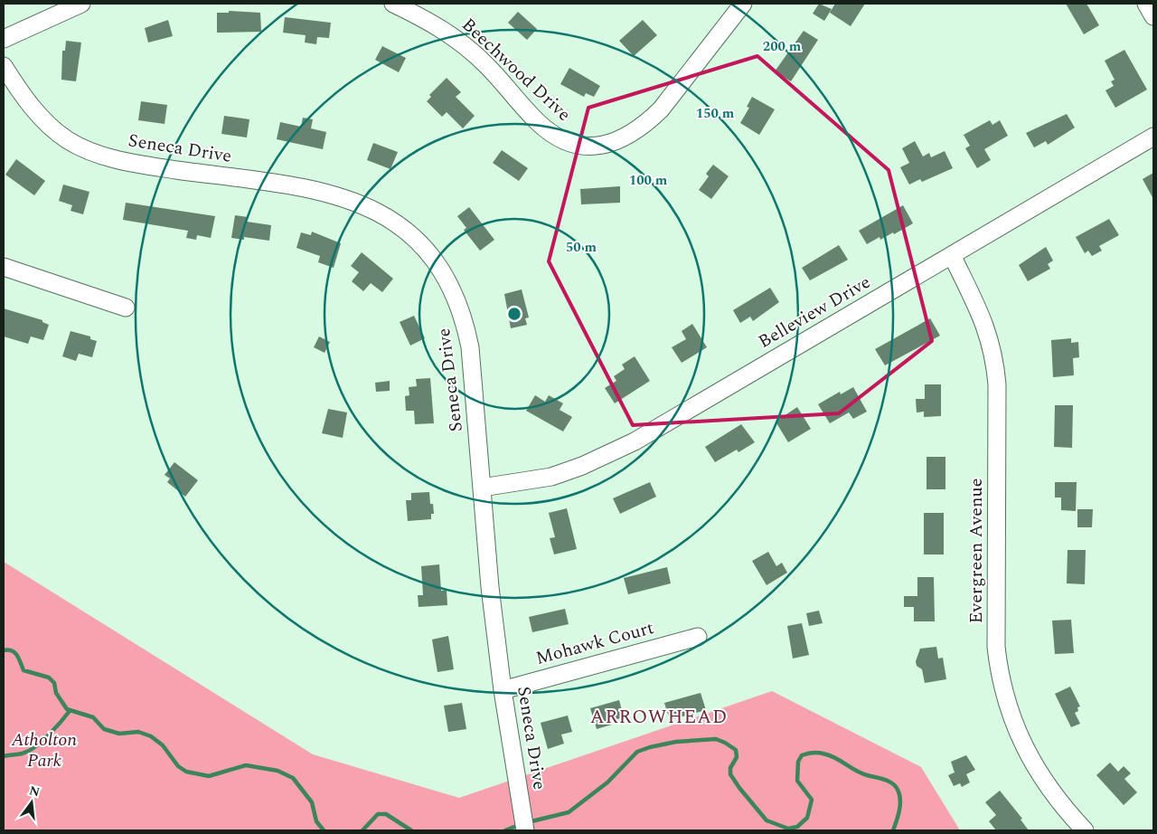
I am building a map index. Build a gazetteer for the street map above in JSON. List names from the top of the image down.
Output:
{
  "streets": {
    "street": [
      "Beechwood Drive",
      "Seneca Drive",
      "Belleview Drive",
      "Evergreen Avenue",
      "Mohawk Court"
    ]
  },
  "crossings": [
    ["Seneca Drive", "Belleview Drive"],
    ["Seneca Drive", "Mohawk Court"],
    ["Belleview Drive", "Evergreen Avenue"]
  ],
  "districts": ["ARROWHEAD"],
  "parks": ["Atholton Park"],
  "north": "top",
  "rings": [
    "200 m",
    "150 m",
    "100 m",
    "50 m"
  ]
}
